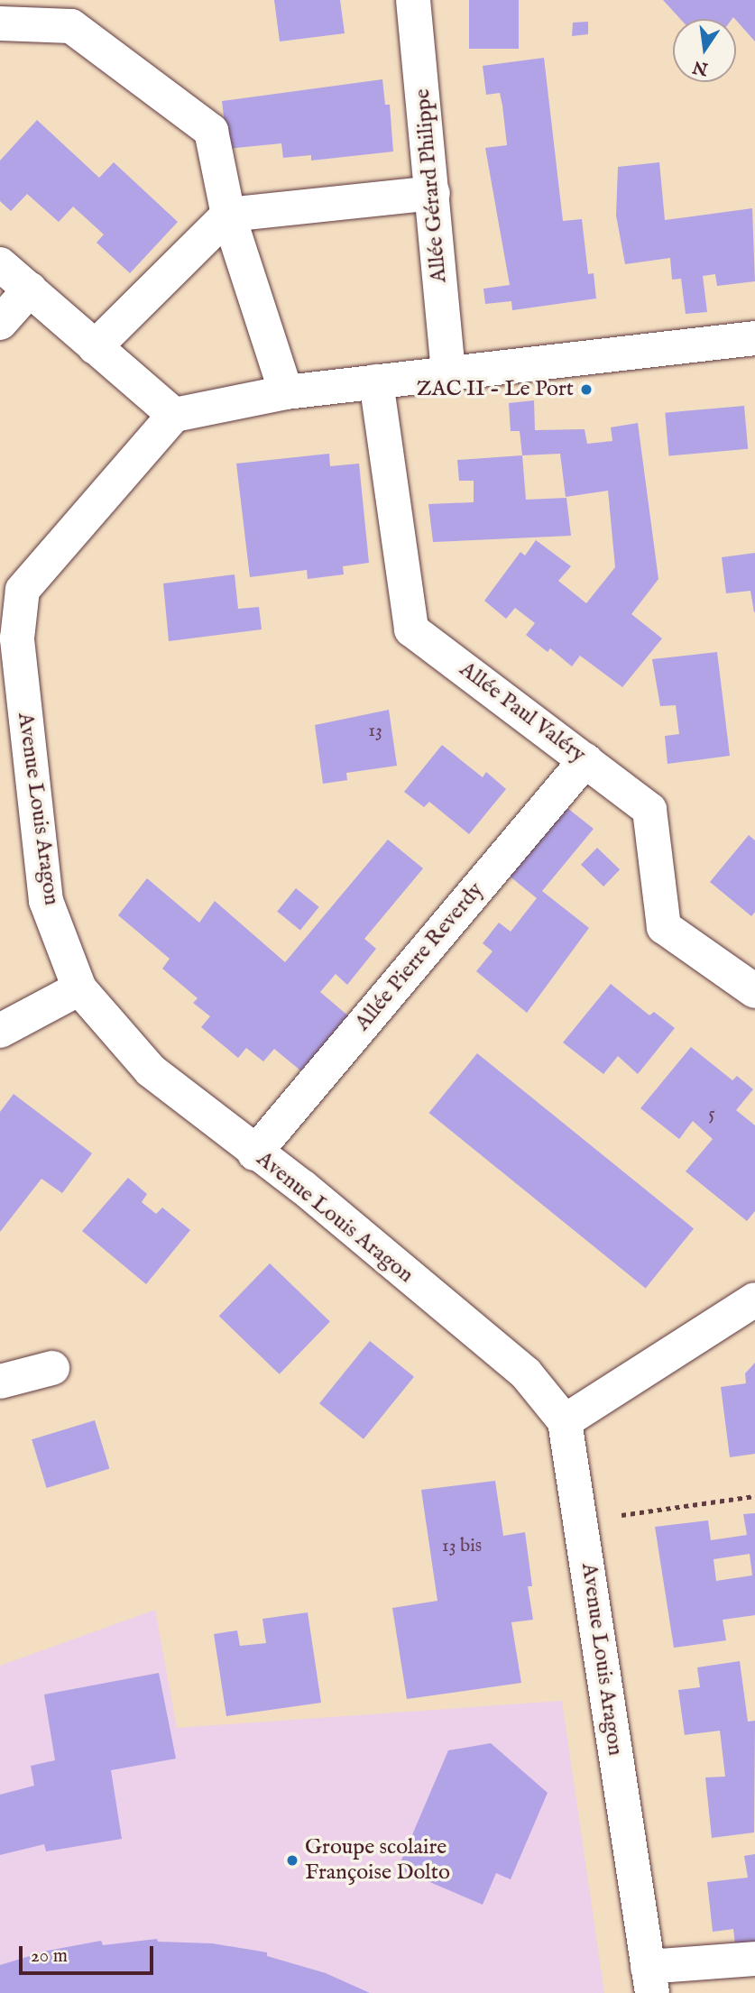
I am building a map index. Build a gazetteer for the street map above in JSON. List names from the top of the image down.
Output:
{
  "streets": {
    "street": [
      "Allée Gérard Philippe",
      "Allée Paul Valéry",
      "Avenue Louis Aragon",
      "Allée Pierre Reverdy"
    ]
  },
  "crossings": [
    ["Allée Paul Valéry", "Allée Pierre Reverdy"],
    ["Avenue Louis Aragon", "Allée Pierre Reverdy"]
  ],
  "places": ["ZAC II - Le Port", "Groupe scolaire Françoise Dolto"],
  "house_numbers": ["13", "5", "13 bis"],
  "scale_bar": "20 m",
  "north": "bottom"
}
